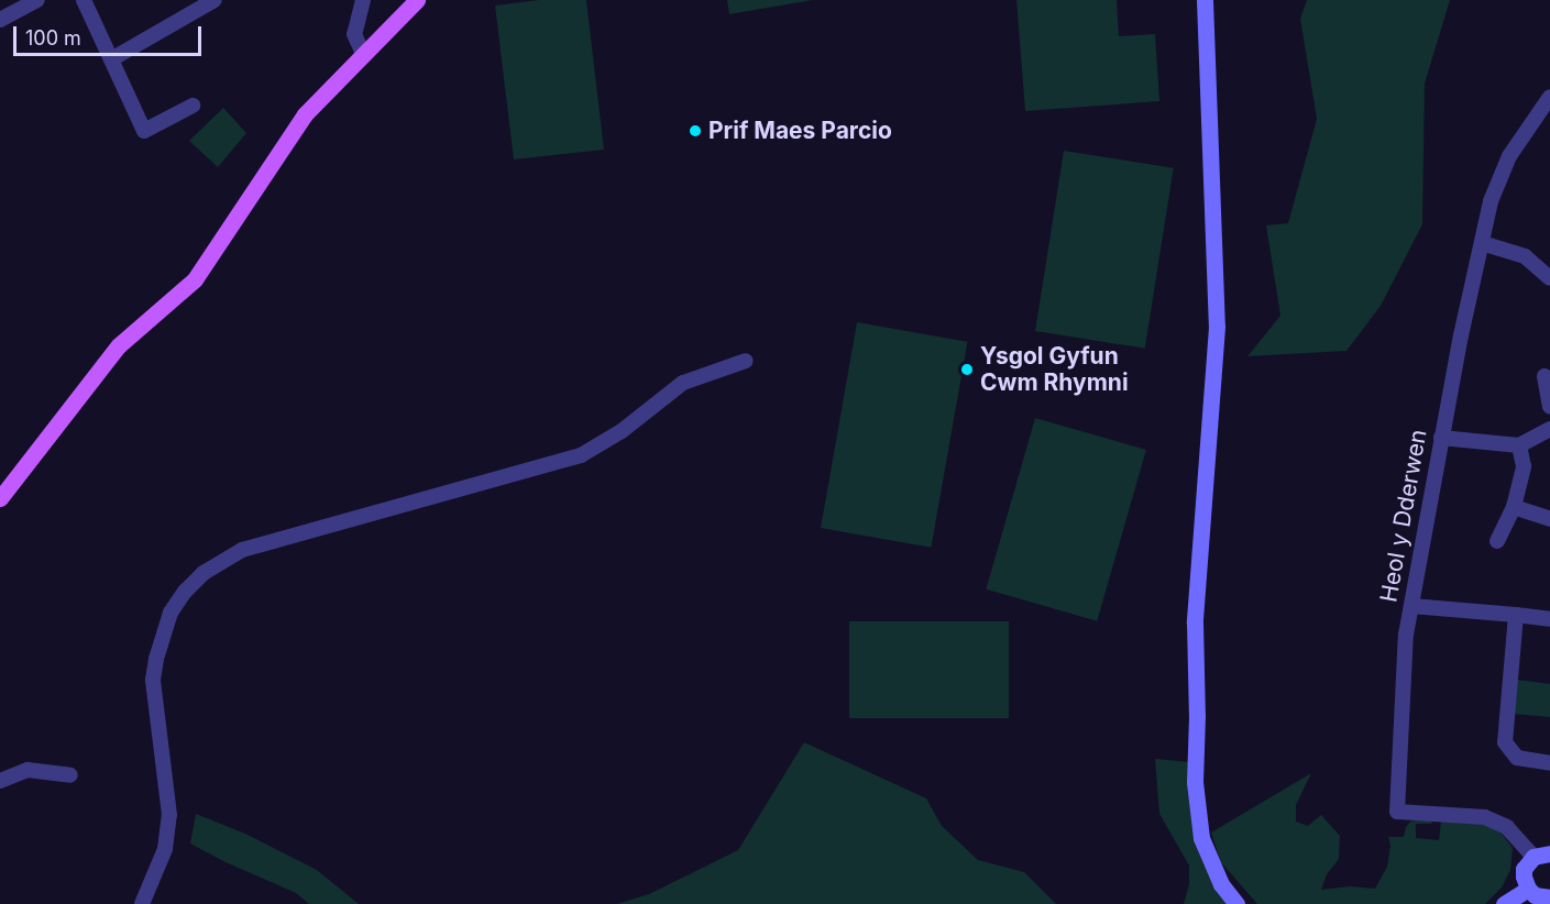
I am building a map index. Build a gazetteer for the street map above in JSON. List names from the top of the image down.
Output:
{
  "streets": {
    "street": ["Heol y Dderwen"]
  },
  "places": ["Prif Maes Parcio", "Ysgol Gyfun Cwm Rhymni"],
  "scale_bar": "100 m"
}
